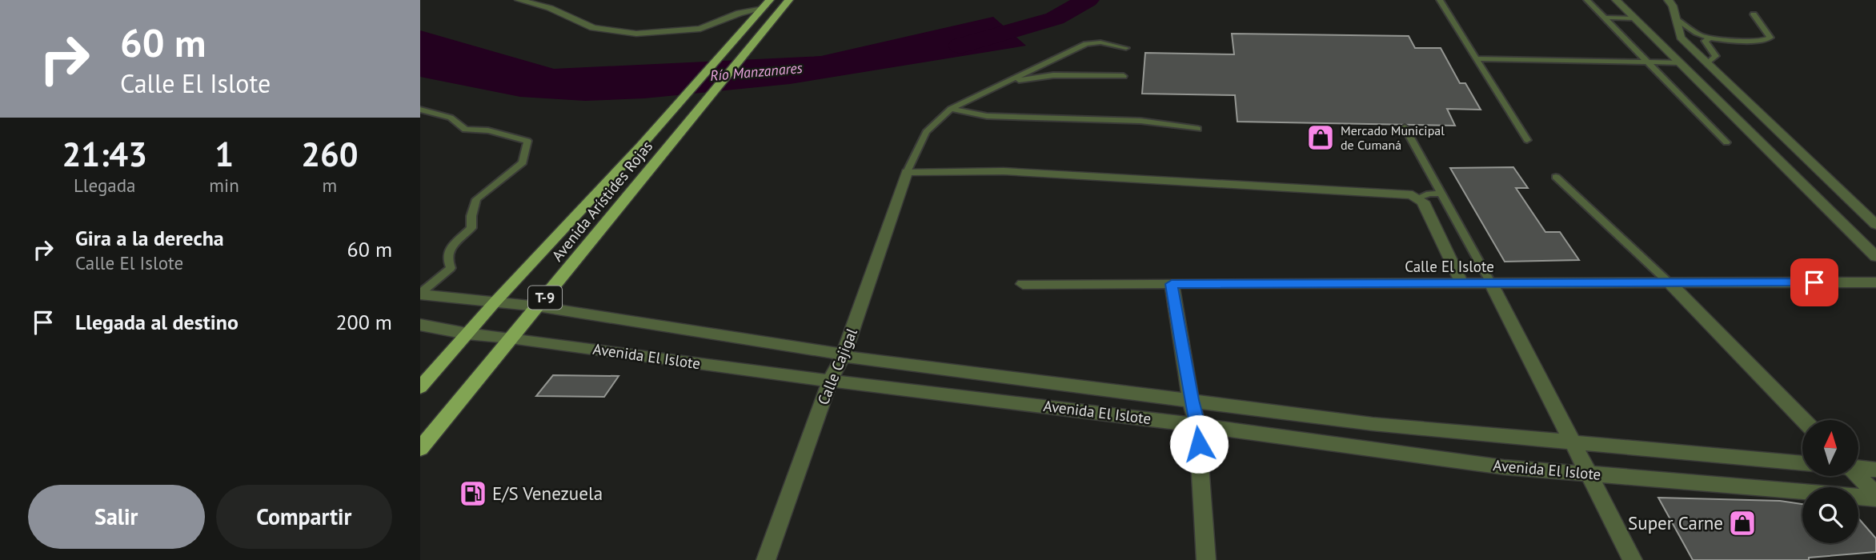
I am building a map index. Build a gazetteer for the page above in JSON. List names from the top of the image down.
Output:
{
  "streets": {
    "main road": ["Avenida Arístides Rojas", "T-9"],
    "street": ["Calle El Islote", "Avenida El Islote", "Calle Cajigal"]
  },
  "crossings": [
    ["Avenida Arístides Rojas", "Avenida El Islote"],
    ["Avenida El Islote", "Calle Cajigal"]
  ],
  "water": ["Río Manzanares"],
  "places": {
    "shop": ["Mercado Municipal de Cumaná", "Super Carne"],
    "fuel station": ["E/S Venezuela"]
  },
  "north": "top",
  "page": {
    "turn": ["60 m", "Calle El Islote"],
    "eta": [
      "21:43",
      "Llegada",
      "1",
      "min",
      "260",
      "m"
    ],
    "list": [
      {
        "name": "Gira a la derecha",
        "note": "Calle El Islote",
        "value": "60 m"
      },
      {
        "name": "Llegada al destino",
        "value": "200 m"
      }
    ],
    "buttons": ["Salir", "Compartir"]
  }
}
